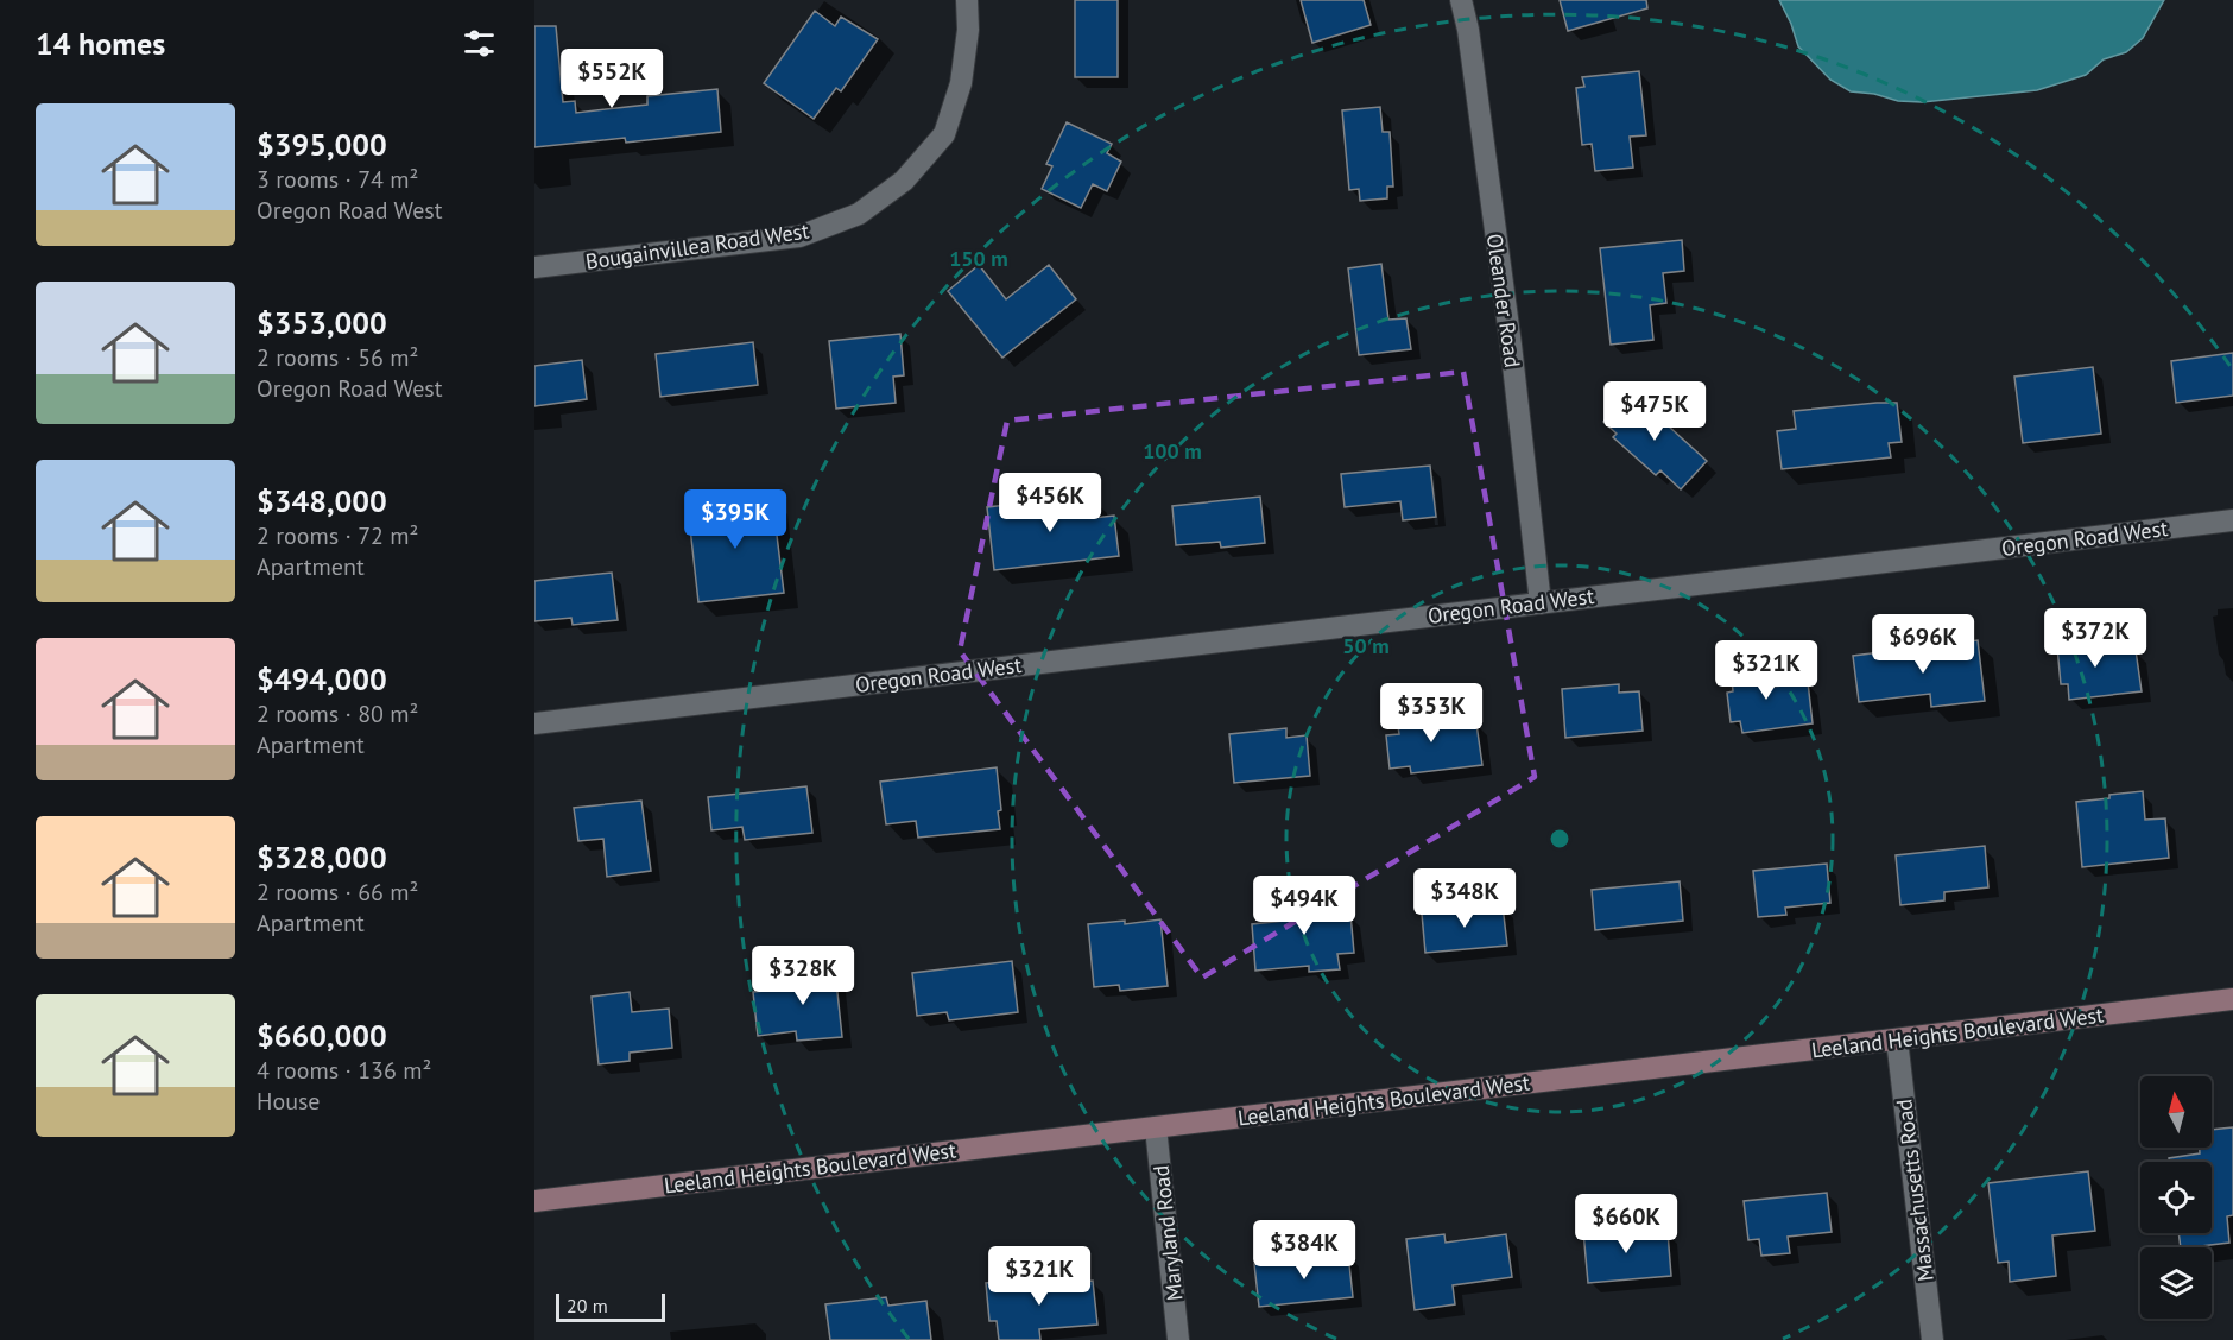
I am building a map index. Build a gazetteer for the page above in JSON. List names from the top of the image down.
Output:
{
  "streets": {
    "main road": ["Leeland Heights Boulevard West"],
    "street": [
      "Bougainvillea Road West",
      "Oleander Road",
      "Oregon Road West",
      "Massachusetts Road",
      "Maryland Road"
    ]
  },
  "crossings": [
    ["Oleander Road", "Oregon Road West"],
    ["Leeland Heights Boulevard West", "Massachusetts Road"],
    ["Leeland Heights Boulevard West", "Maryland Road"]
  ],
  "scale_bar": "20 m",
  "north": "top",
  "page": {
    "heading": "14 homes",
    "price": [
      "$552K",
      "$475K",
      "$456K",
      "$395K",
      "$372K",
      "$696K",
      "$321K",
      "$353K",
      "$348K",
      "$494K",
      "$328K",
      "$660K",
      "$384K",
      "$321K"
    ],
    "list": [
      {
        "name": "$395,000",
        "note": "3 rooms · 74 m² · Oregon Road West"
      },
      {
        "name": "$353,000",
        "note": "2 rooms · 56 m² · Oregon Road West"
      },
      {
        "name": "$348,000",
        "note": "2 rooms · 72 m² · Apartment"
      },
      {
        "name": "$494,000",
        "note": "2 rooms · 80 m² · Apartment"
      },
      {
        "name": "$328,000",
        "note": "2 rooms · 66 m² · Apartment"
      },
      {
        "name": "$660,000",
        "note": "4 rooms · 136 m² · House"
      }
    ],
    "scale": "20 m"
  },
  "rings": ["150 m", "100 m", "50 m"]
}
